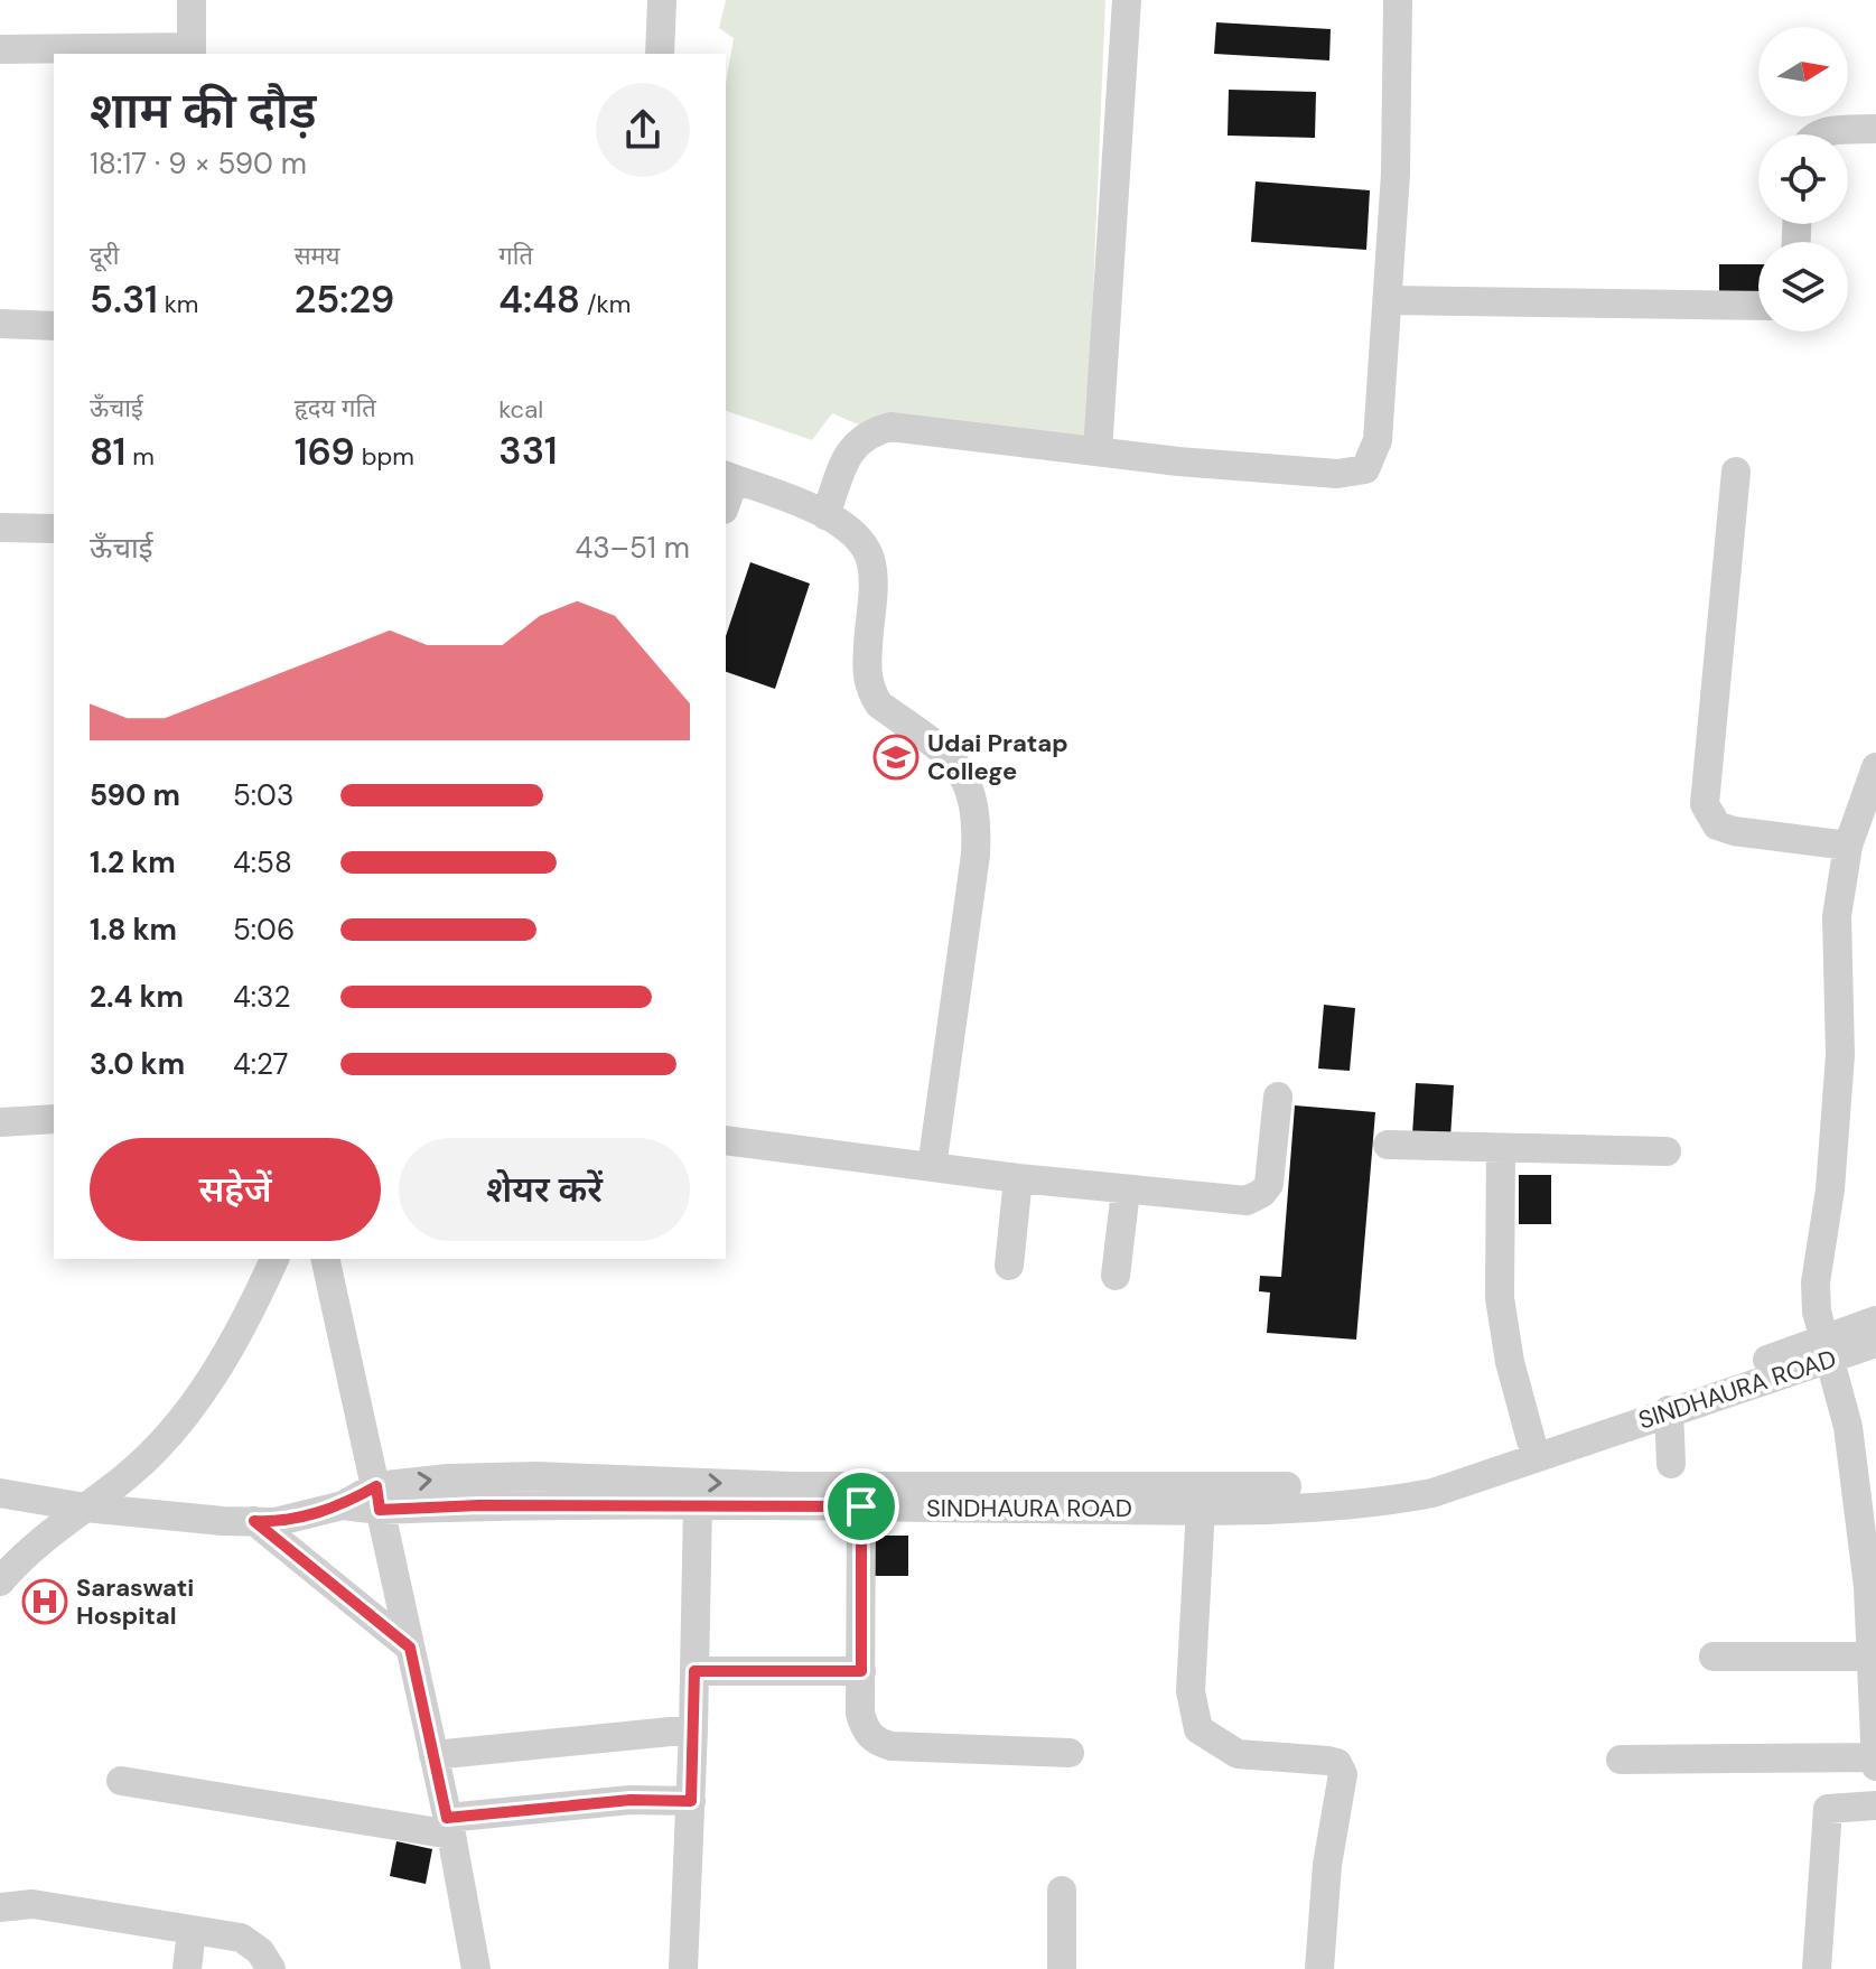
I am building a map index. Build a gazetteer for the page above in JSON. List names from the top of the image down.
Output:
{
  "streets": {
    "street": ["SINDHAURA ROAD"]
  },
  "places": {
    "school or university": ["Udai Pratap College"],
    "hospital": ["Saraswati Hospital"]
  },
  "north": "right",
  "page": {
    "heading": ["शाम की दौड़", "18:17 · 9 × 590 m"],
    "stats": [
      ["दूरी", "5.31 km"],
      ["समय", "25:29"],
      ["गति", "4:48 /km"],
      ["ऊँचाई", "81 m"],
      ["हृदय गति", "169 bpm"],
      ["kcal", "331"]
    ],
    "chart": ["ऊँचाई", "43–51 m"],
    "list": [
      {
        "name": "590 m",
        "note": "5:03"
      },
      {
        "name": "1.2 km",
        "note": "4:58"
      },
      {
        "name": "1.8 km",
        "note": "5:06"
      },
      {
        "name": "2.4 km",
        "note": "4:32"
      },
      {
        "name": "3.0 km",
        "note": "4:27"
      }
    ],
    "buttons": ["सहेजें", "शेयर करें"]
  }
}
